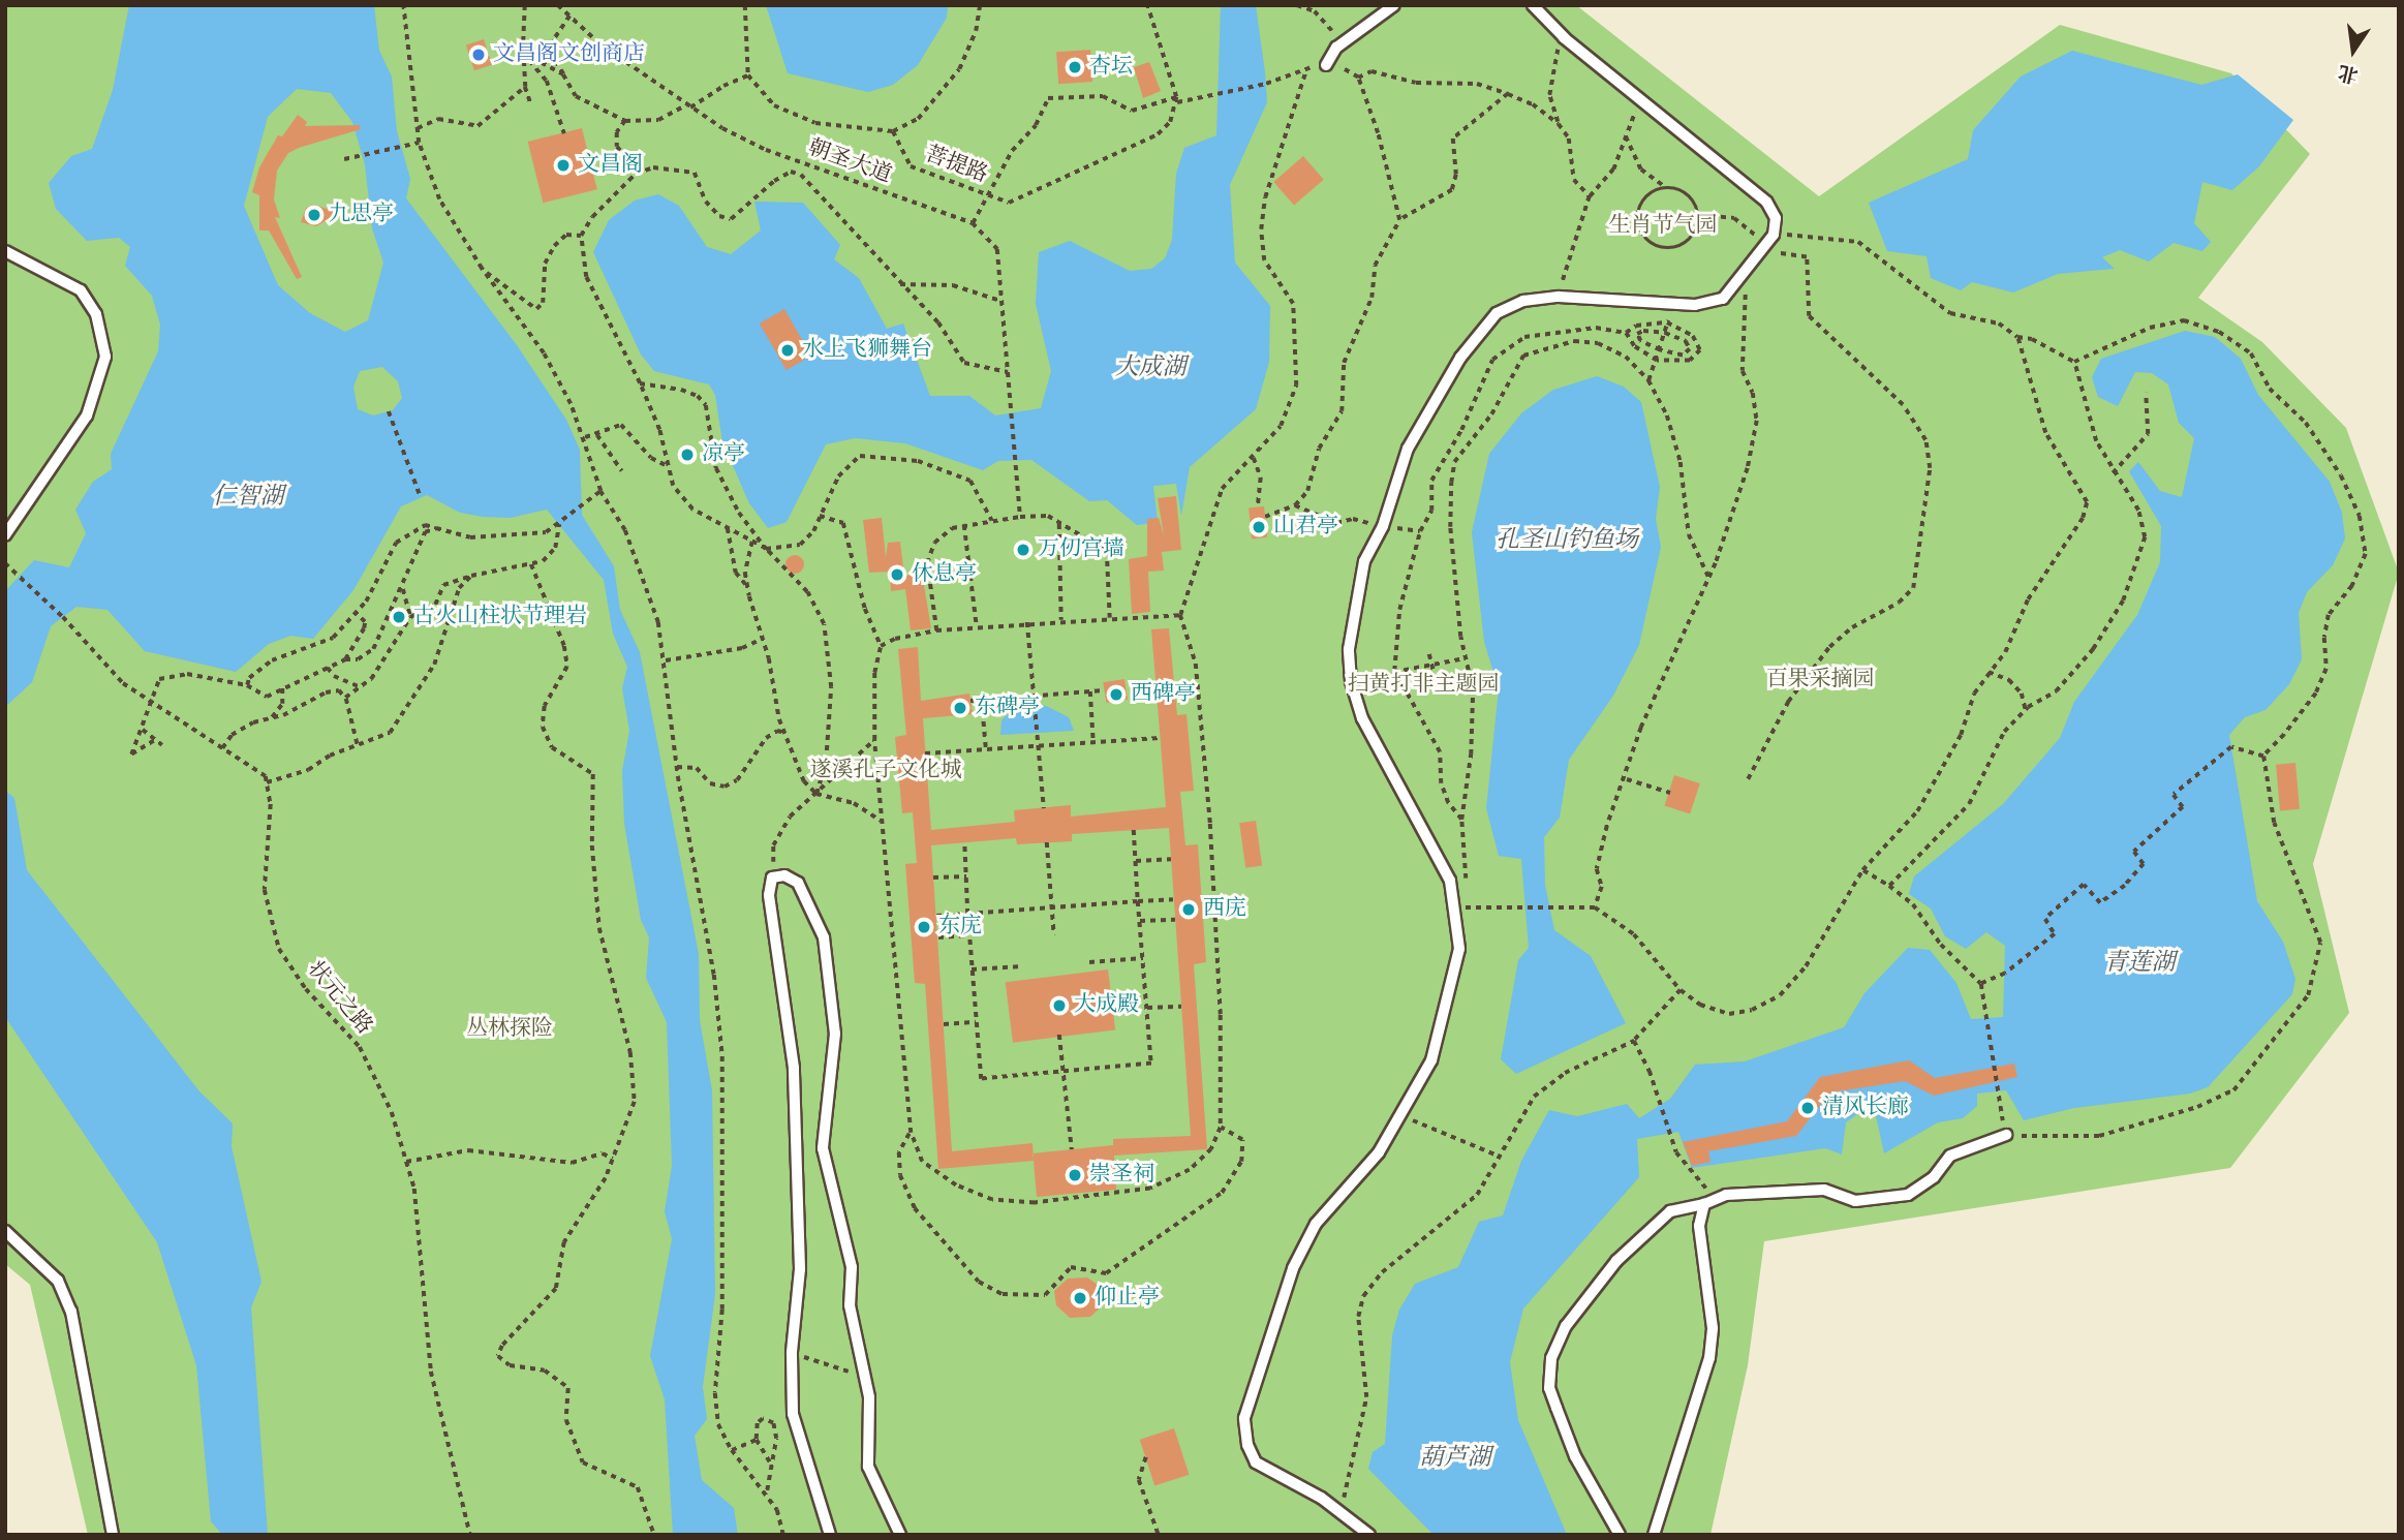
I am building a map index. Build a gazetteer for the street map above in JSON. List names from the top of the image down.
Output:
{
  "streets": {
    "path": ["朝圣大道", "菩提路", "状元之路"]
  },
  "water": [
    "大成湖",
    "仁智湖",
    "孔圣山钓鱼场",
    "青莲湖",
    "葫芦湖"
  ],
  "parks": [
    "生肖节气园",
    "百果采摘园",
    "扫黄打非主题园",
    "遂溪孔子文化城",
    "丛林探险"
  ],
  "places": [
    "文昌阁文创商店",
    "杏坛",
    "文昌阁",
    "九思亭",
    "水上飞狮舞台",
    "凉亭",
    "山君亭",
    "万仞宫墙",
    "休息亭",
    "古火山柱状节理岩",
    "西碑亭",
    "东碑亭",
    "西庑",
    "东庑",
    "大成殿",
    "清风长廊",
    "崇圣祠",
    "仰止亭"
  ],
  "north": "bottom"
}
